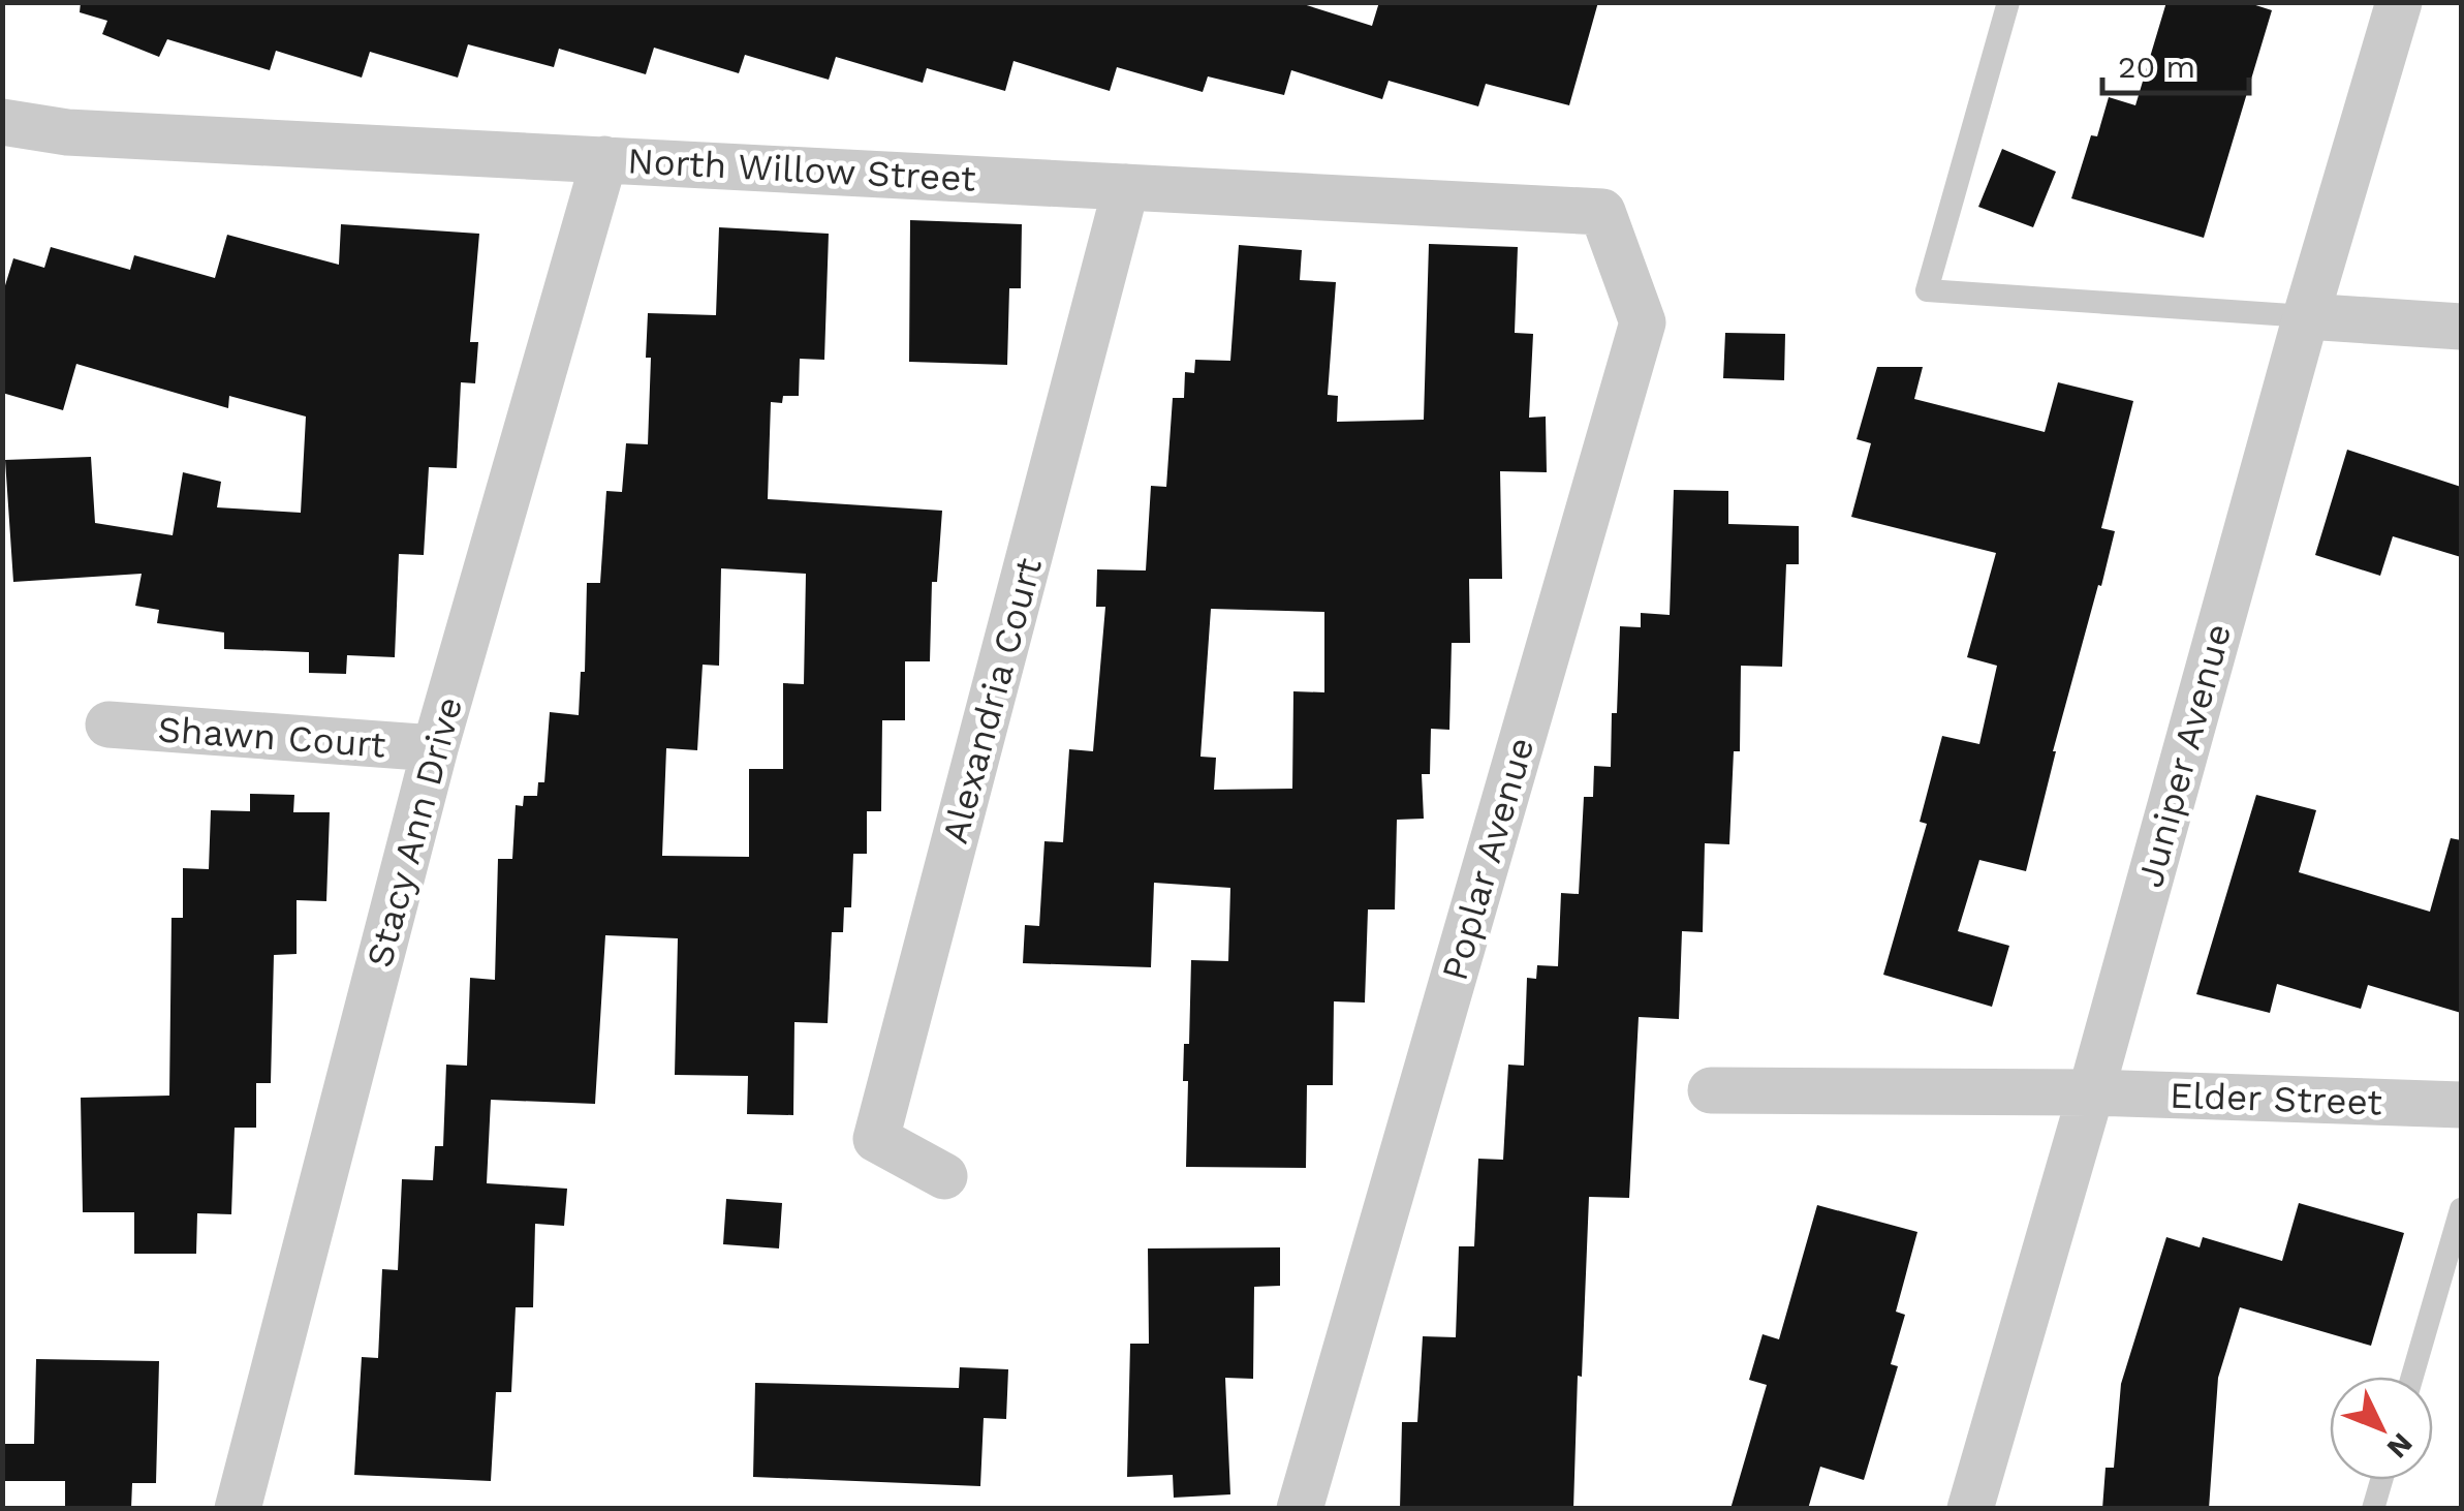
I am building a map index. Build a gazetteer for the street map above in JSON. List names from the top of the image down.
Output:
{
  "streets": {
    "street": [
      "North Willow Street",
      "Alexandria Court",
      "Shawn Court",
      "Juniper Avenue",
      "Stacy Ann Drive",
      "Poplar Avenue",
      "Elder Street"
    ]
  },
  "crossings": [
    ["North Willow Street", "Alexandria Court"],
    ["North Willow Street", "Stacy Ann Drive"],
    ["North Willow Street", "Poplar Avenue"],
    ["Shawn Court", "Stacy Ann Drive"],
    ["Juniper Avenue", "Elder Street"]
  ],
  "scale_bar": "20 m",
  "north": "bottom right"
}
